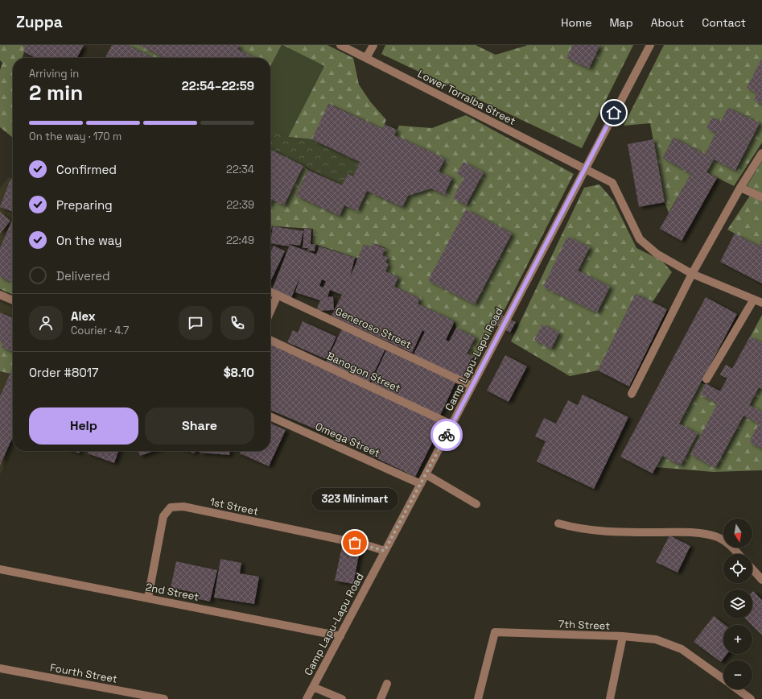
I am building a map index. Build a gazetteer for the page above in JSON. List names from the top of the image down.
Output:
{
  "streets": {
    "street": [
      "Lower Torralba Street",
      "Generoso Street",
      "Camp Lapu-Lapu Road",
      "Banogon Street",
      "Omega Street",
      "1st Street",
      "2nd Street",
      "7th Street",
      "Fourth Street"
    ]
  },
  "crossings": [
    ["Lower Torralba Street", "Camp Lapu-Lapu Road"],
    ["Generoso Street", "Camp Lapu-Lapu Road"],
    ["Camp Lapu-Lapu Road", "Banogon Street"],
    ["Camp Lapu-Lapu Road", "Omega Street"],
    ["Camp Lapu-Lapu Road", "1st Street"],
    ["Camp Lapu-Lapu Road", "2nd Street"],
    ["1st Street", "2nd Street"]
  ],
  "places": ["323 Minimart"],
  "north": "bottom",
  "page": {
    "header": "Zuppa",
    "nav": [
      "Home",
      "Map",
      "About",
      "Contact"
    ],
    "heading": ["2 min", "Arriving in", "22:54–22:59"],
    "panel": [
      "Alex",
      "Courier · 4.7",
      "Order #8017",
      "$8.10"
    ],
    "bar": "On the way · 170 m",
    "list": [
      ["Confirmed", "22:34"],
      ["Preparing", "22:39"],
      ["On the way", "22:49"],
      "Delivered"
    ],
    "buttons": ["Help", "Share"],
    "bubble": "323 Minimart",
    "map_buttons": ["+", "−"]
  }
}
